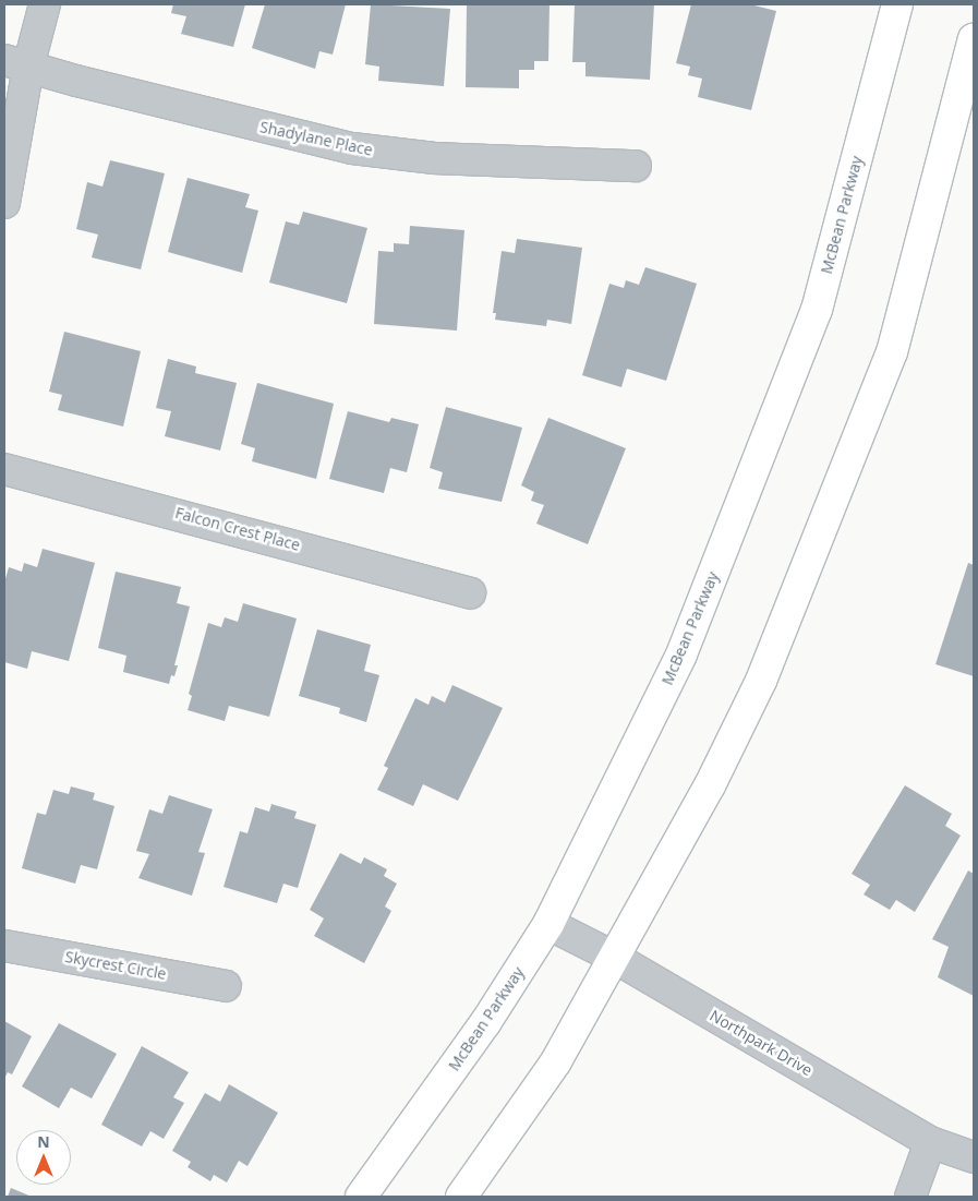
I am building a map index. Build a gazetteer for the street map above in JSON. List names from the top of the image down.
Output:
{
  "streets": {
    "main road": ["McBean Parkway"],
    "street": [
      "Shadylane Place",
      "Falcon Crest Place",
      "Skycrest Circle",
      "Northpark Drive"
    ]
  },
  "crossings": [
    ["McBean Parkway", "Northpark Drive"]
  ],
  "north": "top"
}
